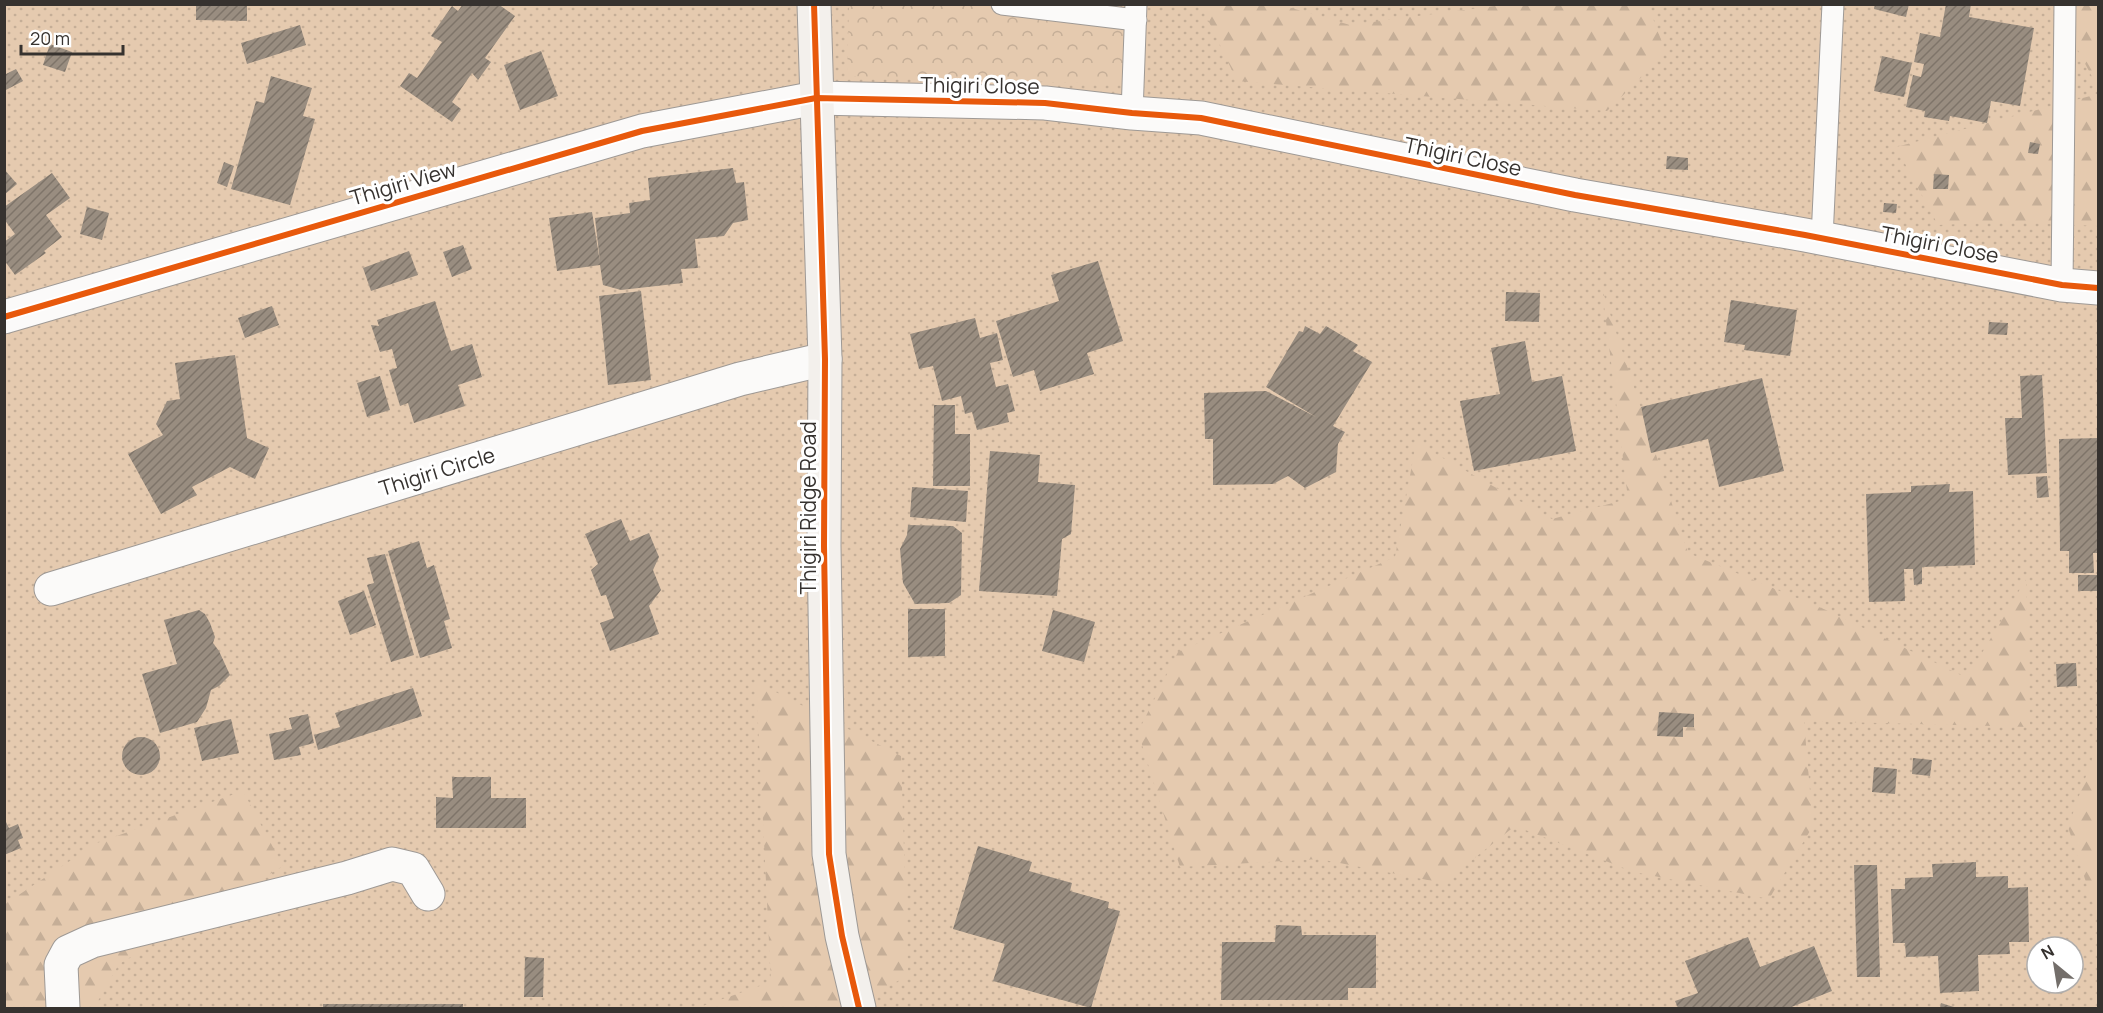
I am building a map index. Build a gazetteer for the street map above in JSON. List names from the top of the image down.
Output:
{
  "streets": {
    "street": [
      "Thigiri Close",
      "Thigiri View",
      "Thigiri Circle",
      "Thigiri Ridge Road"
    ]
  },
  "crossings": [
    ["Thigiri Close", "Thigiri View"],
    ["Thigiri Close", "Thigiri Ridge Road"],
    ["Thigiri View", "Thigiri Ridge Road"],
    ["Thigiri Circle", "Thigiri Ridge Road"]
  ],
  "scale_bar": "20 m",
  "north": "top left"
}
